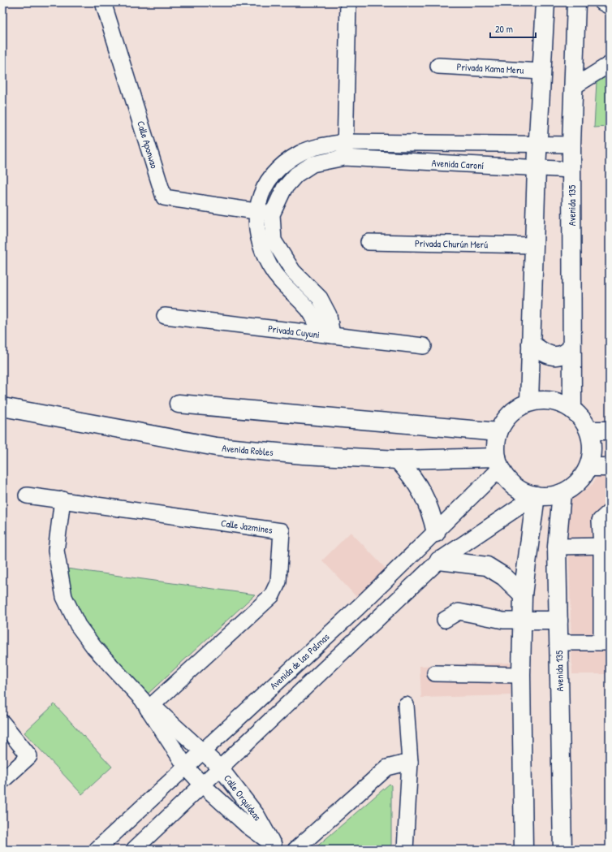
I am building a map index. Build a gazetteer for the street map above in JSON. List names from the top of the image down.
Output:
{
  "streets": {
    "main road": ["Avenida 135", "Avenida Robles"],
    "street": [
      "Privada Kama Meru",
      "Calle Aponwao",
      "Avenida Caroní",
      "Privada Churún Merú",
      "Privada Cuyuni",
      "Calle Jazmines",
      "Avenida de las Palmas",
      "Calle Orquideas"
    ]
  },
  "crossings": [
    ["Avenida Caroní", "Avenida 135"],
    ["Avenida 135", "Avenida Robles"],
    ["Avenida 135", "Avenida de las Palmas"],
    ["Avenida Robles", "Avenida de las Palmas"],
    ["Avenida de las Palmas", "Calle Orquideas"]
  ],
  "scale_bar": "20 m"
}
